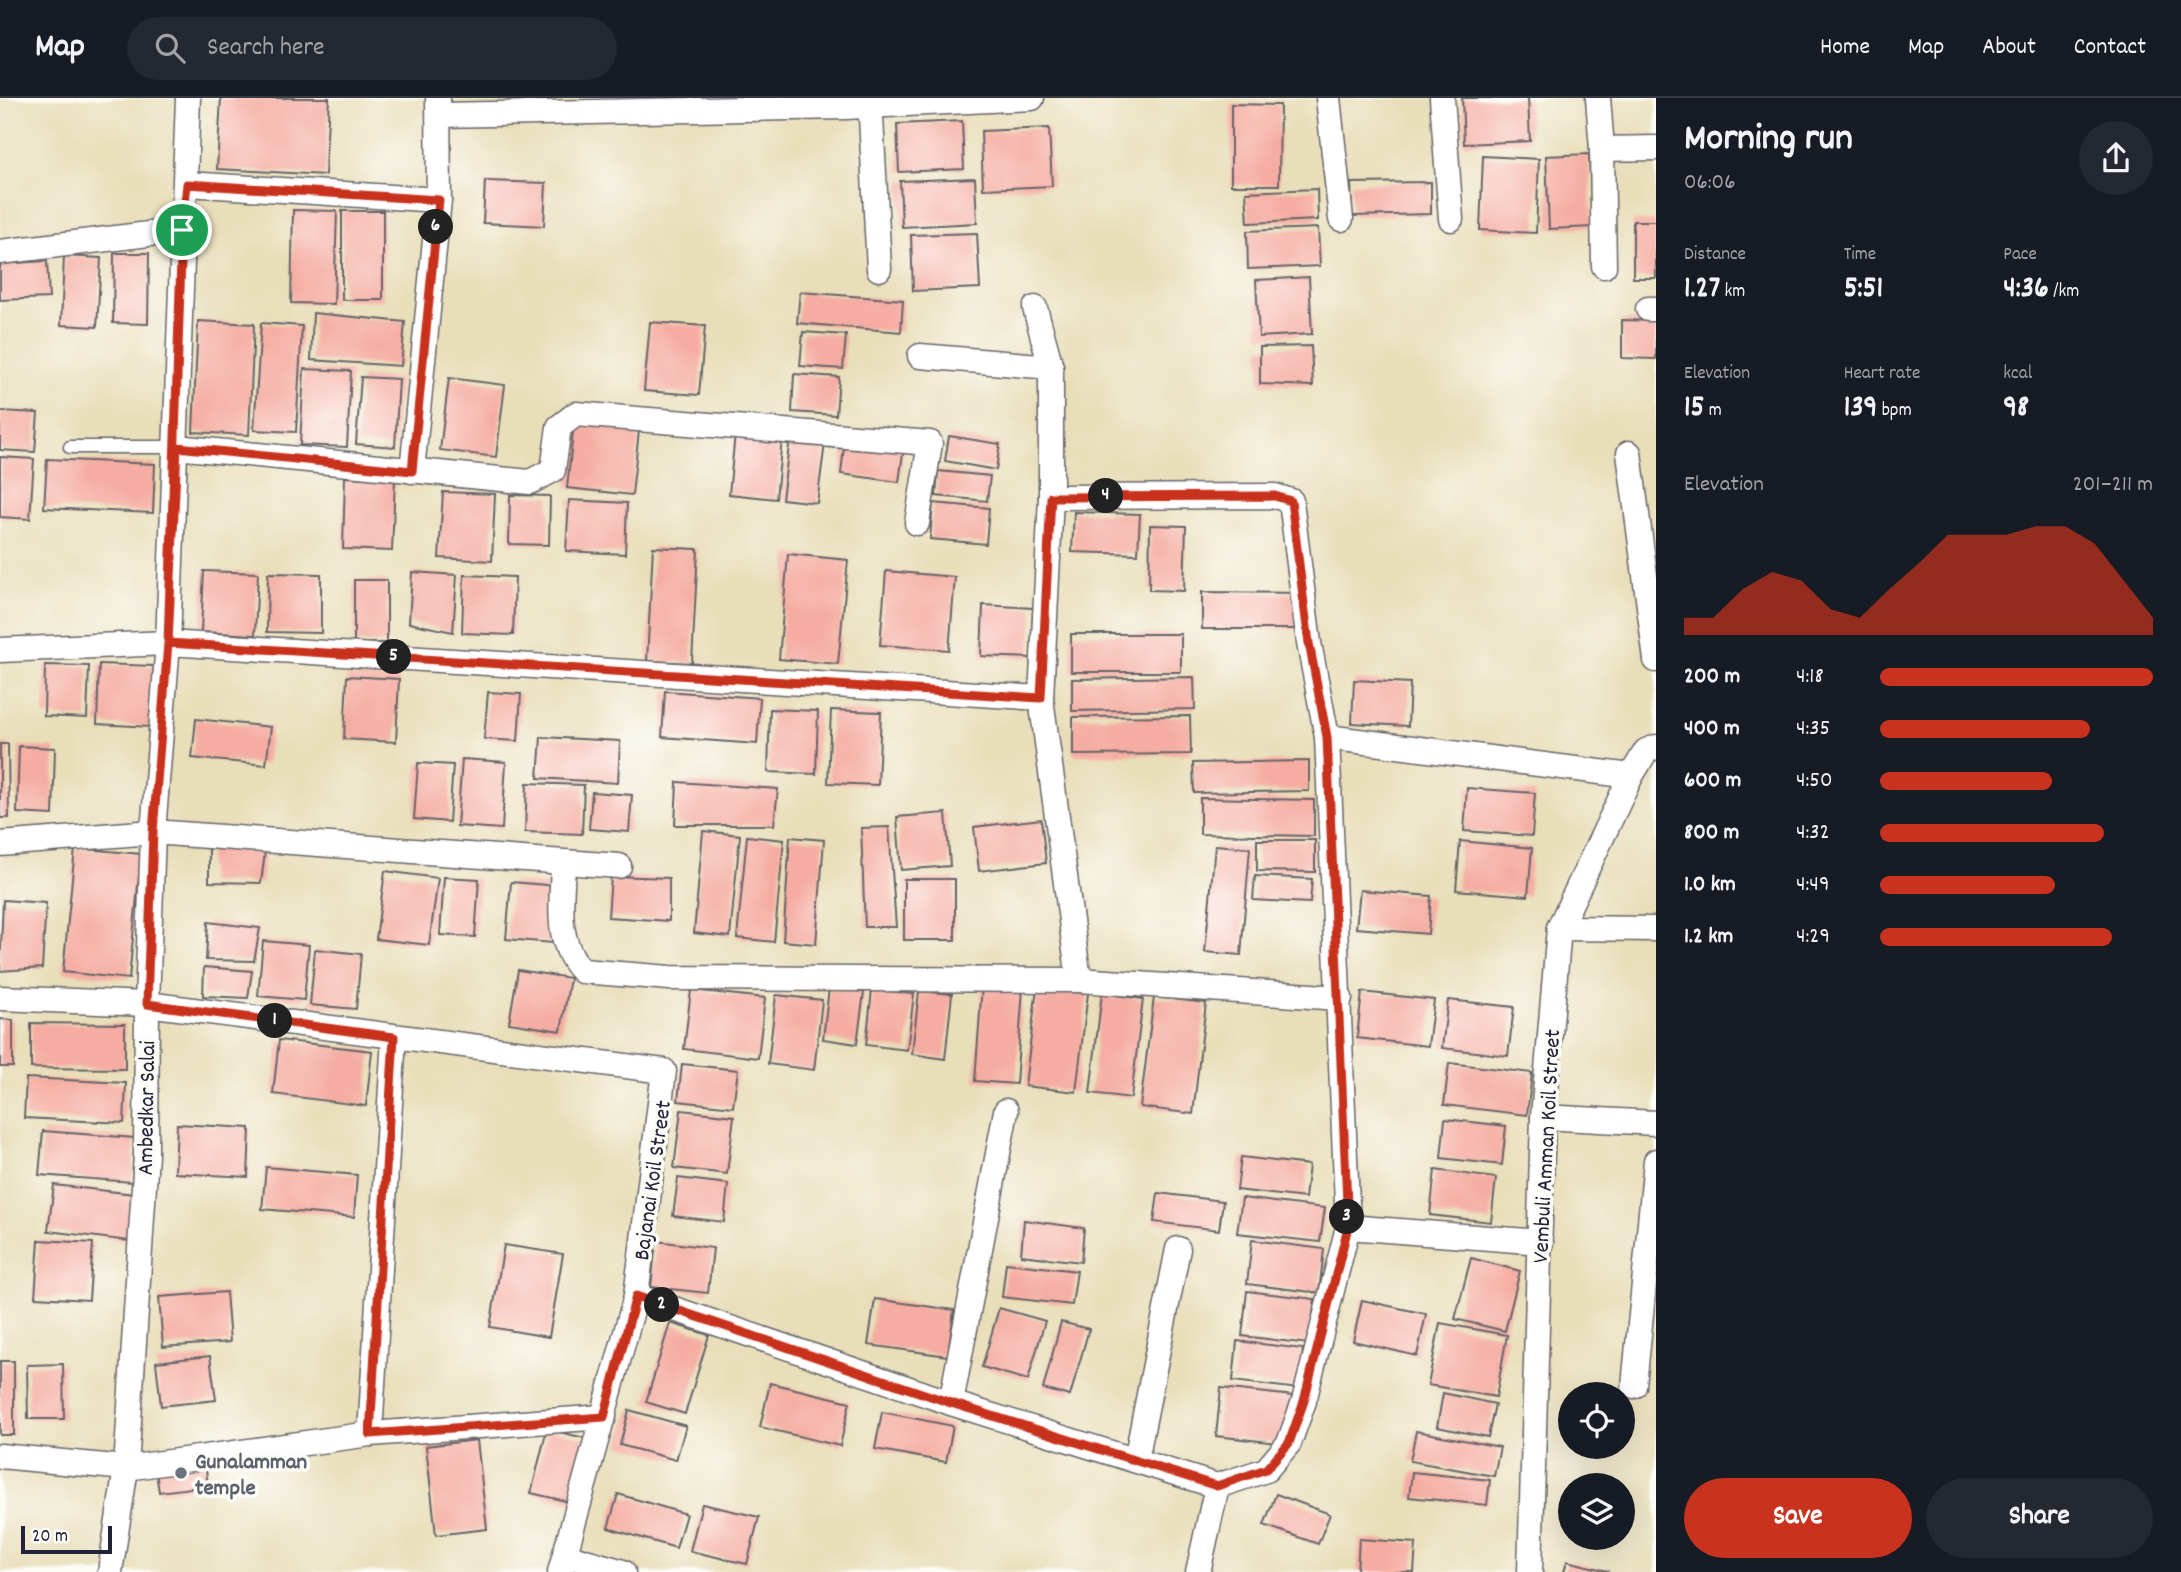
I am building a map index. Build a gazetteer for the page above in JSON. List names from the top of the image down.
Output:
{
  "streets": {
    "street": ["Ambedkar Salai", "Vembuli Amman Koil Street", "Bajanai Koil Street"]
  },
  "places": ["Gunalamman temple"],
  "scale_bar": "20 m",
  "page": {
    "header": "Map",
    "search": "Search here",
    "nav": [
      "Home",
      "Map",
      "About",
      "Contact"
    ],
    "heading": ["Morning run", "06:06"],
    "pins": [
      "6",
      "4",
      "5",
      "1",
      "3",
      "2"
    ],
    "stats": [
      ["Distance", "1.27 km"],
      ["Time", "5:51"],
      ["Pace", "4:36 /km"],
      ["Elevation", "15 m"],
      ["Heart rate", "139 bpm"],
      ["kcal", "98"]
    ],
    "chart": ["Elevation", "201–211 m"],
    "list": [
      {
        "name": "200 m",
        "note": "4:18"
      },
      {
        "name": "400 m",
        "note": "4:35"
      },
      {
        "name": "600 m",
        "note": "4:50"
      },
      {
        "name": "800 m",
        "note": "4:32"
      },
      {
        "name": "1.0 km",
        "note": "4:49"
      },
      {
        "name": "1.2 km",
        "note": "4:29"
      }
    ],
    "buttons": ["Save", "Share"],
    "scale": "20 m"
  }
}
